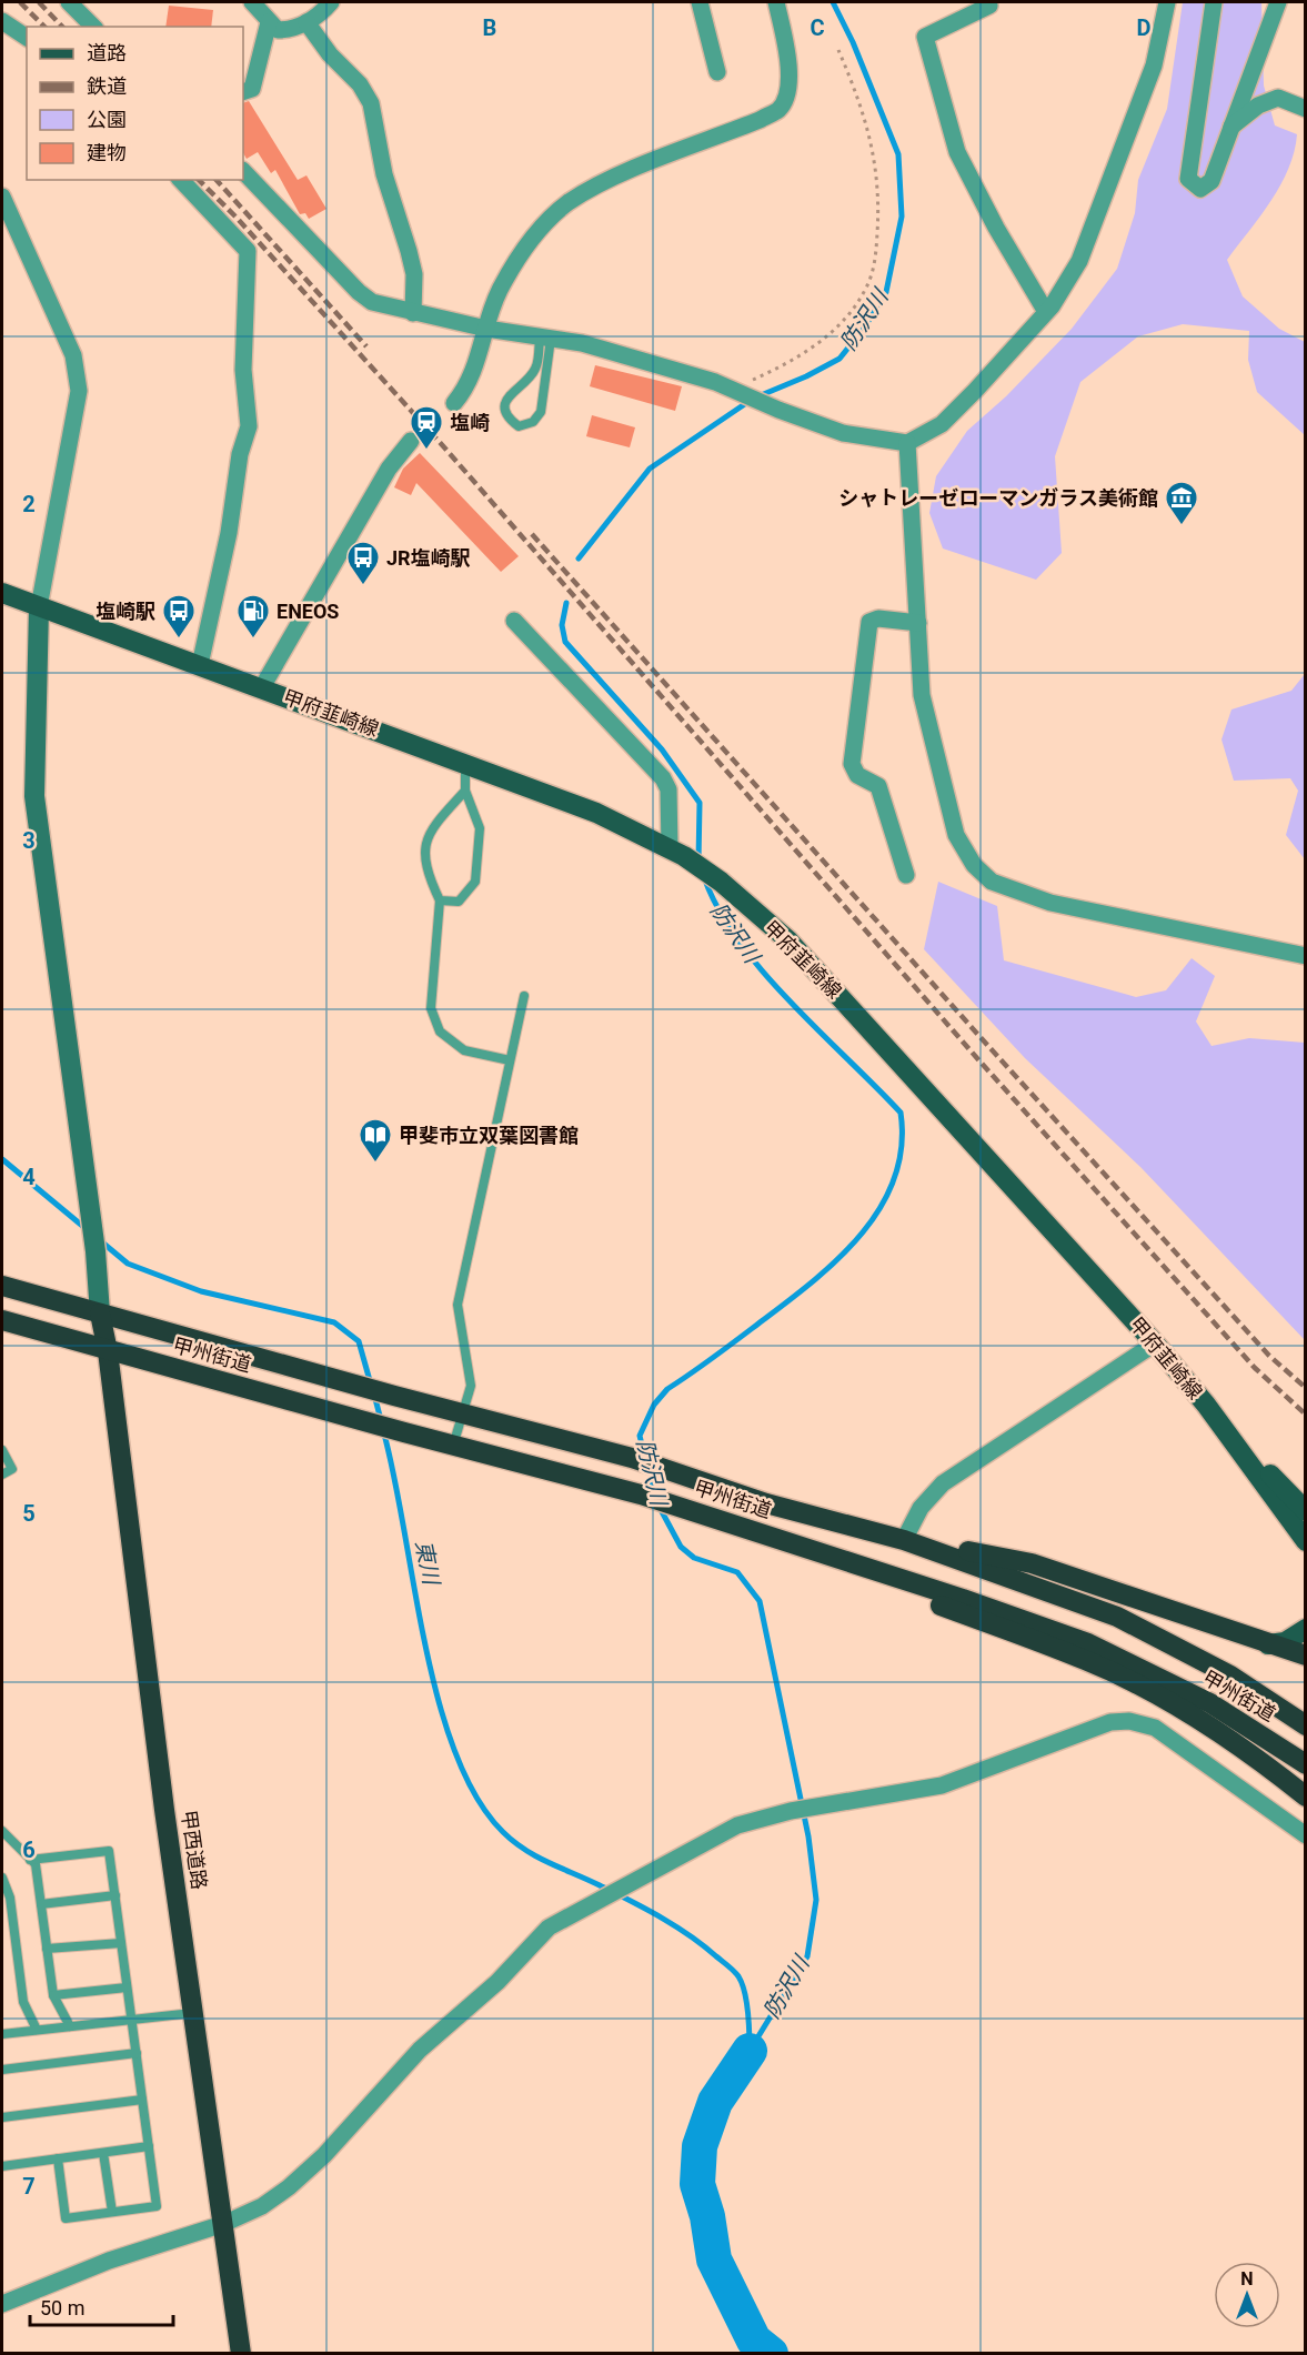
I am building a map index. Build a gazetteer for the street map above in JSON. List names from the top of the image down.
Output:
{
  "streets": {
    "highway": ["甲州街道", "甲西道路"],
    "main road": ["甲府韮崎線"]
  },
  "crossings": [
    ["甲州街道", "甲西道路"]
  ],
  "water": ["防沢川", "東川"],
  "places": {
    "station": ["塩崎"],
    "museum": ["シャトレーゼローマンガラス美術館"],
    "bus stop": ["JR塩崎駅", "塩崎駅"],
    "fuel station": ["ENEOS"],
    "library": ["甲斐市立双葉図書館"]
  },
  "legend": [
    "道路",
    "鉄道",
    "公園",
    "建物"
  ],
  "scale_bar": "50 m",
  "north": "top",
  "grid": {
    "columns": ["B", "C", "D"],
    "rows": [
      "2",
      "3",
      "4",
      "5",
      "6",
      "7"
    ]
  }
}
